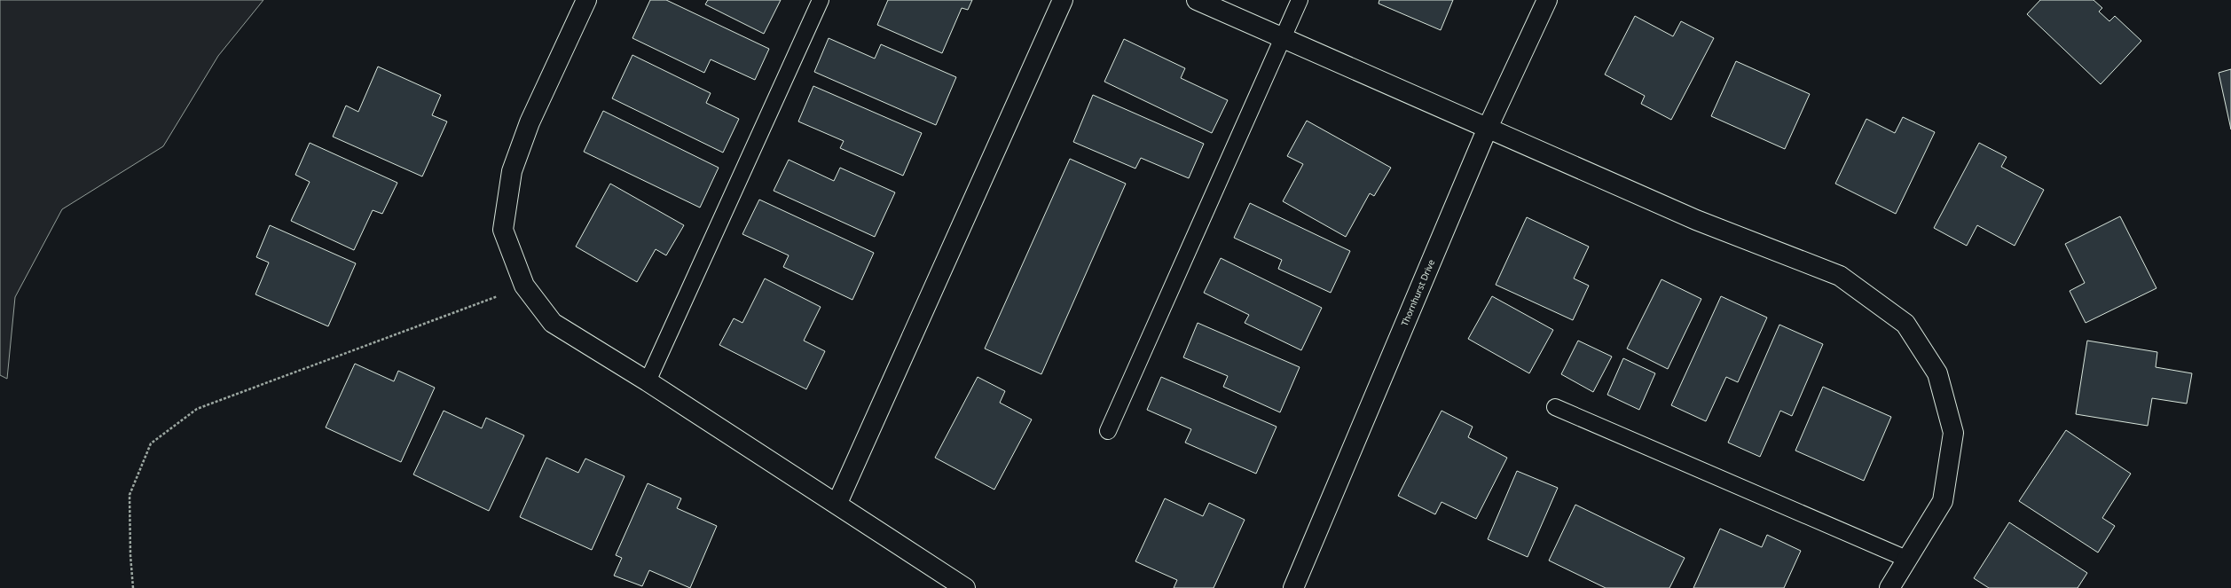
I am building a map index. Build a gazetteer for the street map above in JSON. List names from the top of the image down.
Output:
{
  "streets": {
    "street": ["Thornhurst Drive"]
  }
}
